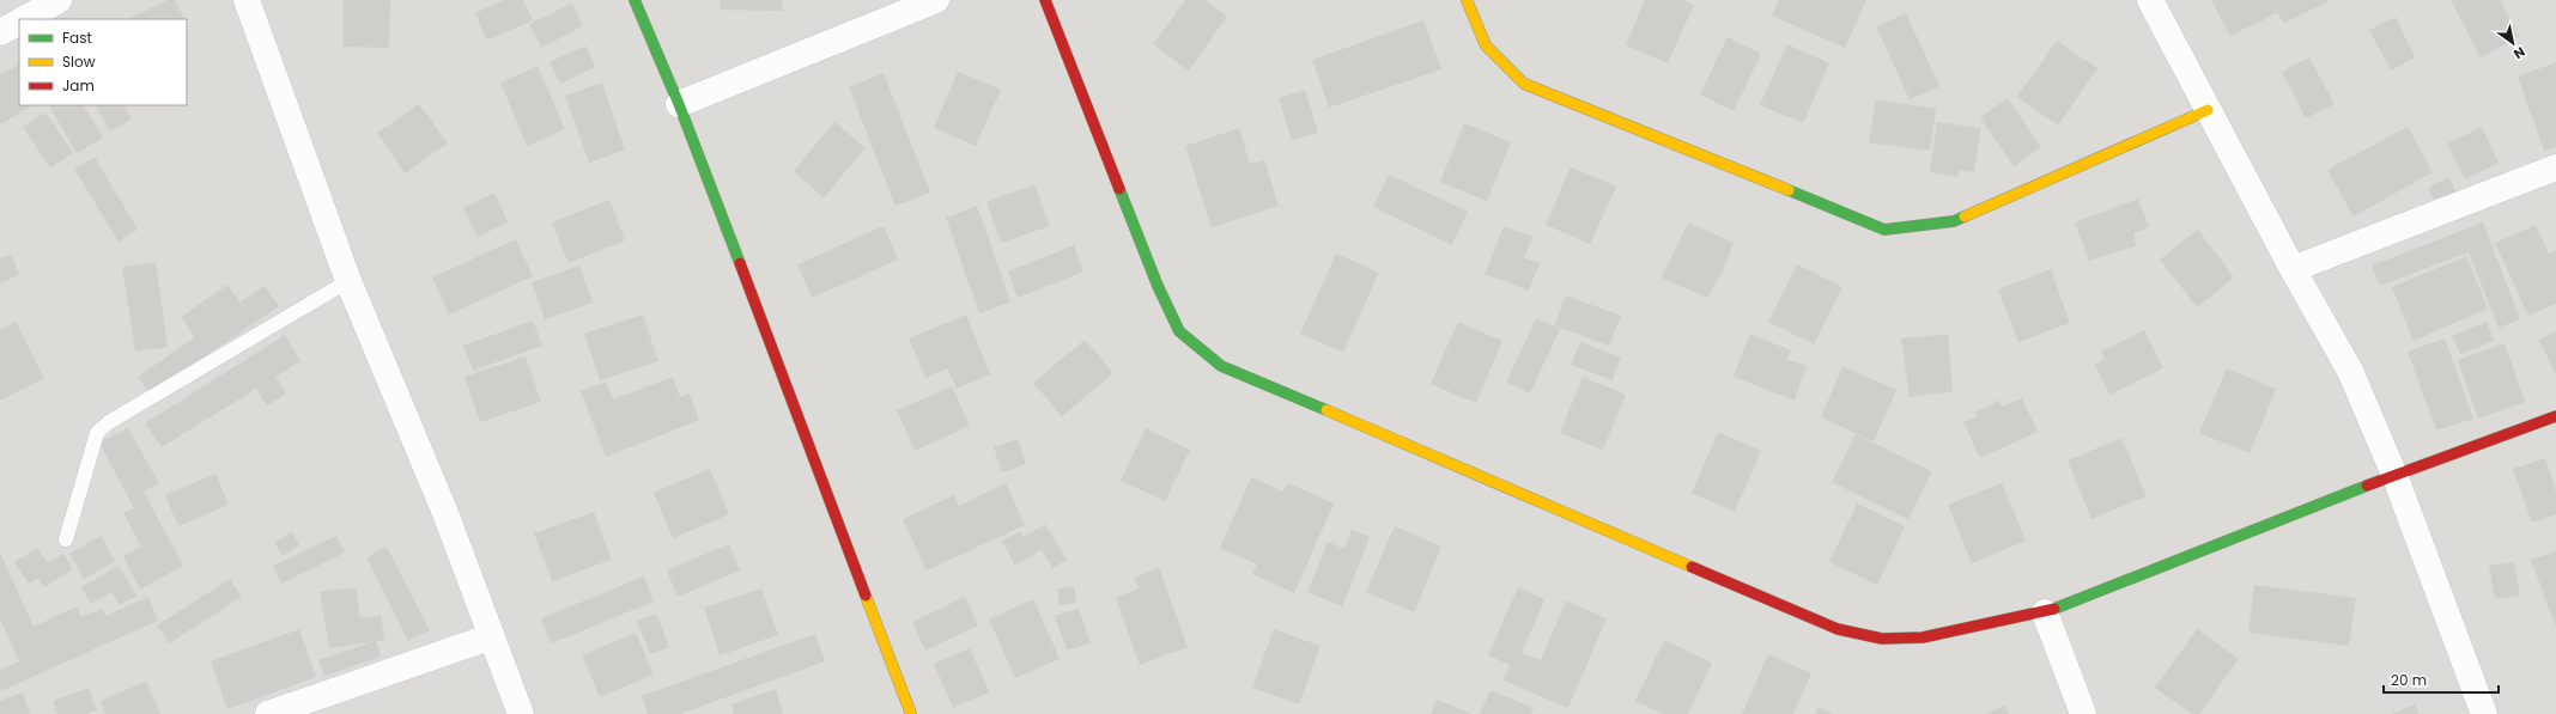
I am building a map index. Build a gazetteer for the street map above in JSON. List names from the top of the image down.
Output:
{
  "legend": ["Fast", "Slow", "Jam"],
  "scale_bar": "20 m",
  "north": "bottom right"
}
